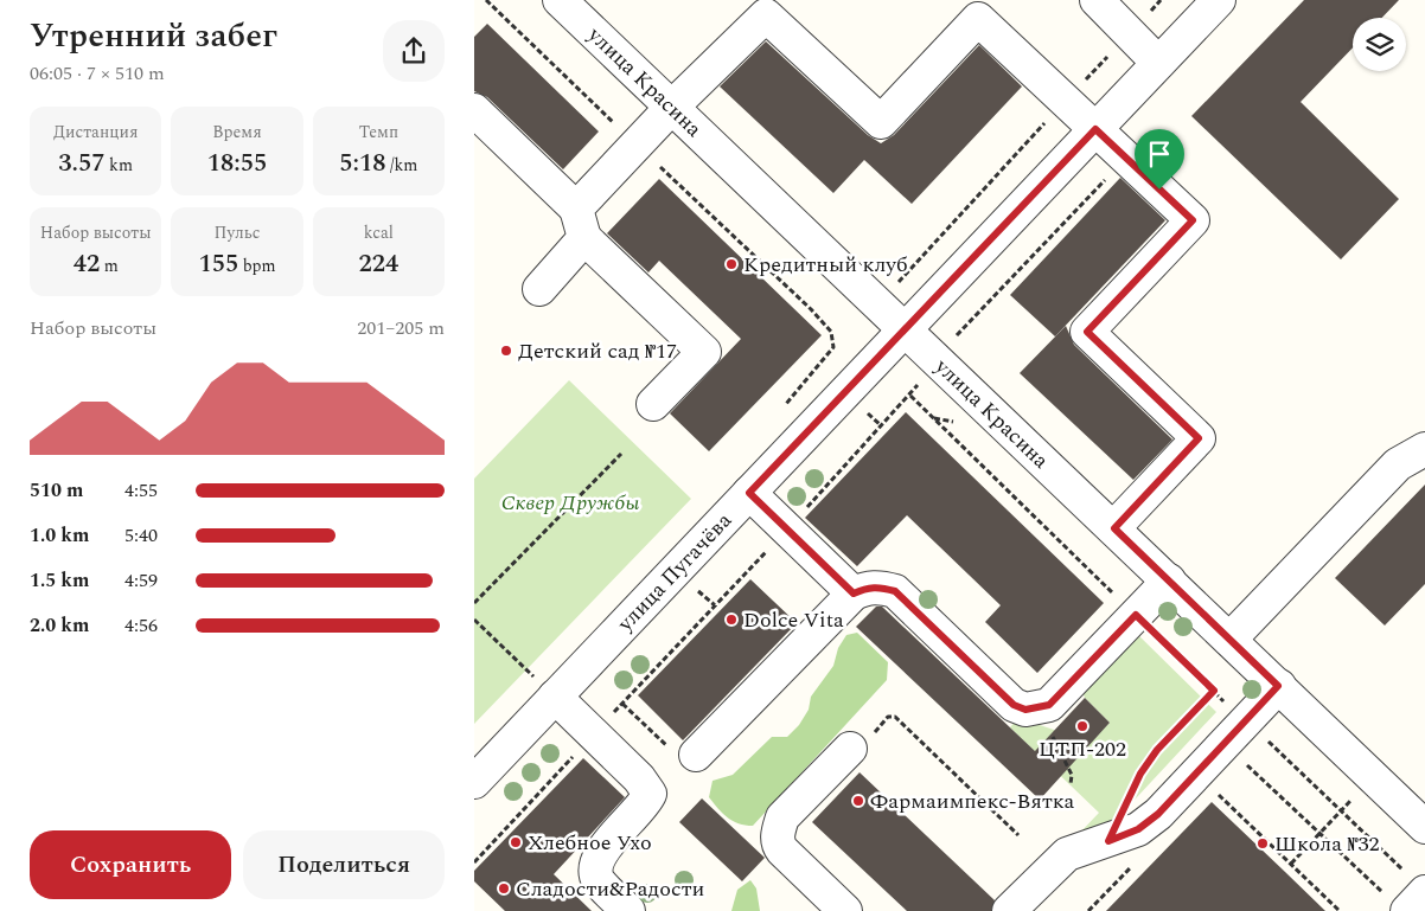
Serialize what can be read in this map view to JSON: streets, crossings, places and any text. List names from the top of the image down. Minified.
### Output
{"streets":{"street":["улица Красина","улица Пугачёва"]},"crossings":[["улица Красина","улица Пугачёва"]],"parks":["Сквер Дружбы"],"places":["Кредитный клуб","Детский сад №17","Dolce Vita","ЦТП-202","Фармаимпекс-Вятка","Хлебное Ухо","Школа №32","Сладости&Радости"],"page":{"heading":["Утренний забег","06:05 · 7 × 510 m"],"stats":[["Дистанция","3.57 km"],["Время","18:55"],["Темп","5:18 /km"],["Набор высоты","42 m"],["Пульс","155 bpm"],["kcal","224"]],"chart":["Набор высоты","201–205 m"],"list":[{"name":"510 m","note":"4:55"},{"name":"1.0 km","note":"5:40"},{"name":"1.5 km","note":"4:59"},{"name":"2.0 km","note":"4:56"}],"buttons":["Сохранить","Поделиться"]}}
